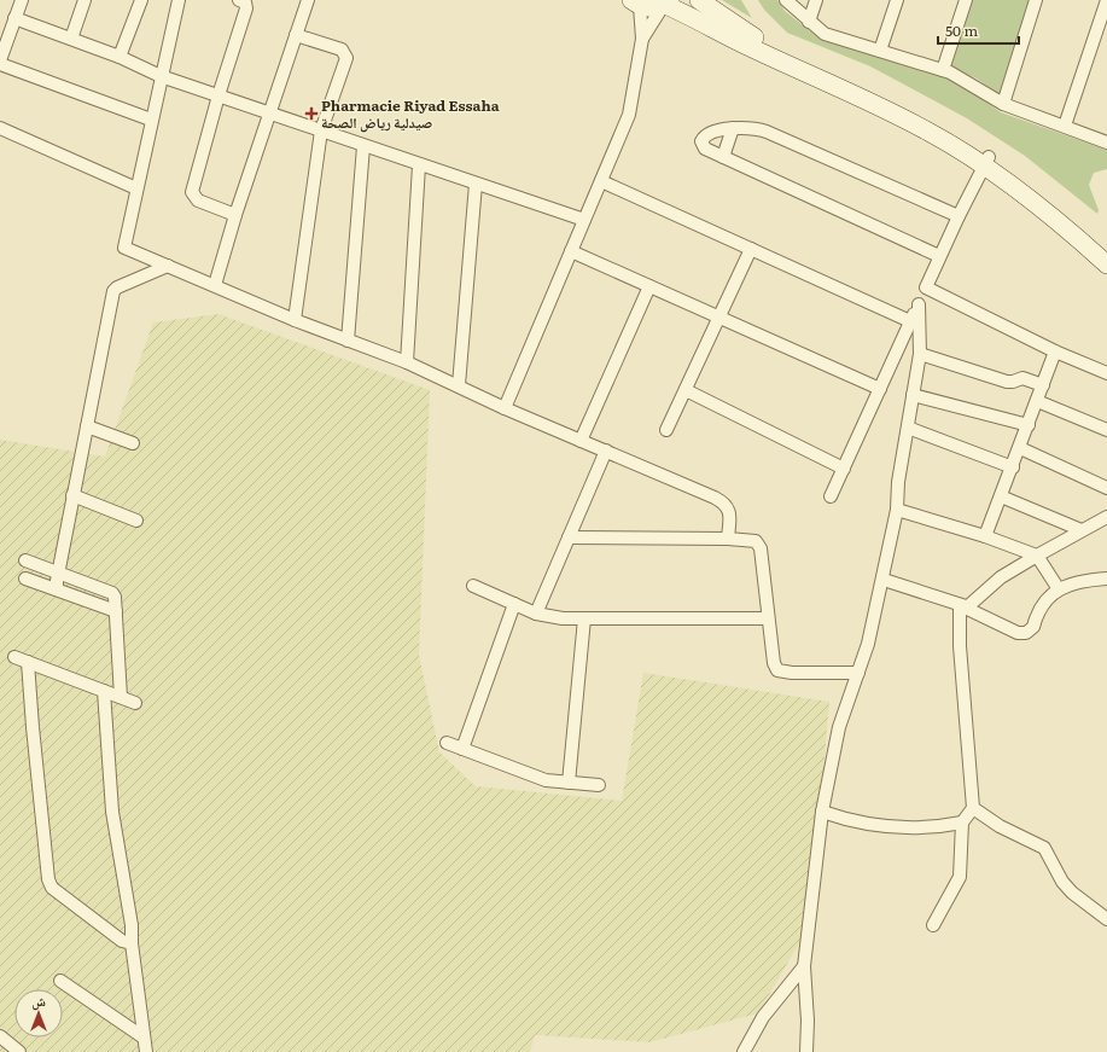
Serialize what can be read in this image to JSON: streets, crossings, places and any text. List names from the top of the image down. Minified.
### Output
{"places":{"health":["Pharmacie Riyad Essaha صيدلية رياض الصحة"]},"scale_bar":"50 m","north":"top"}
